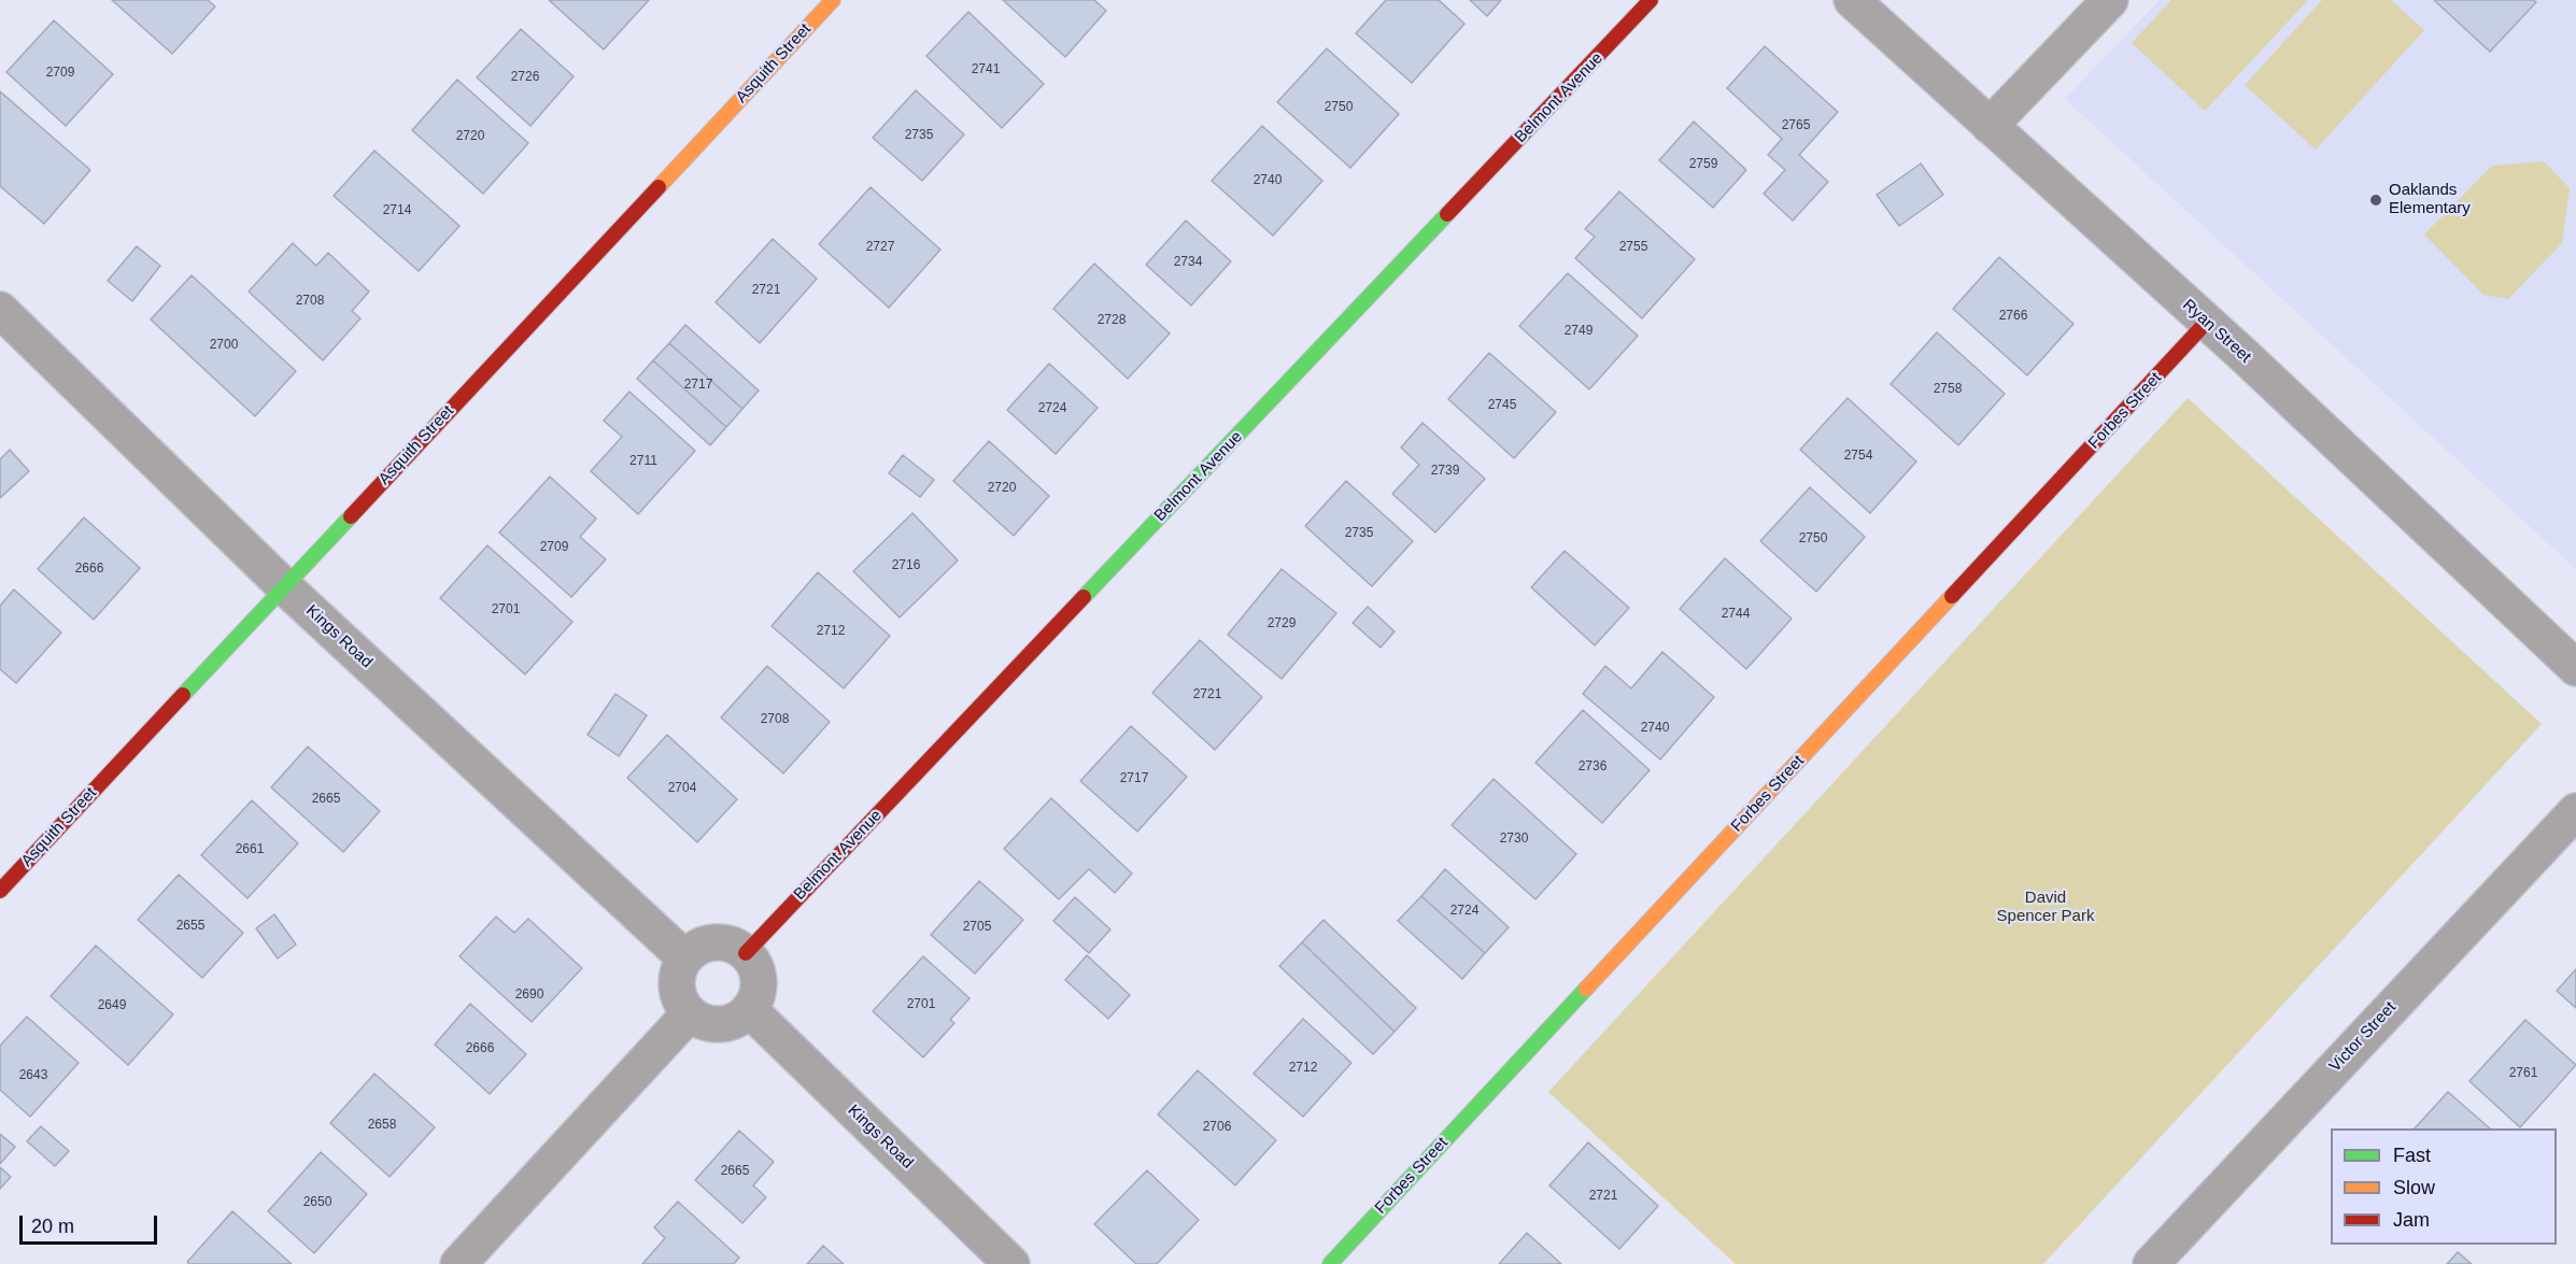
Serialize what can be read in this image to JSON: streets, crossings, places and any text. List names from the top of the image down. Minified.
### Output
{"streets":{"street":["Asquith Street","Belmont Avenue","Ryan Street","Forbes Street","Kings Road","Victor Street"]},"crossings":[["Asquith Street","Kings Road"],["Belmont Avenue","Kings Road"],["Ryan Street","Forbes Street"]],"parks":["David Spencer Park"],"places":["Oaklands Elementary"],"house_numbers":["2741","2709","2726","2750","2765","2735","2720","2759","2740","2714","2727","2755","2734","2721","2708","2766","2728","2749","2700","2717","2758","2745","2724","2754","2711","2739","2720","2735","2750","2709","2716","2666","2701","2744","2729","2712","2721","2708","2740","2736","2717","2704","2665","2730","2661","2724","2655","2705","2690","2701","2649","2666","2712","2761","2643","2658","2706","2665","2721","2650"],"legend":["Fast","Slow","Jam"],"scale_bar":"20 m"}
